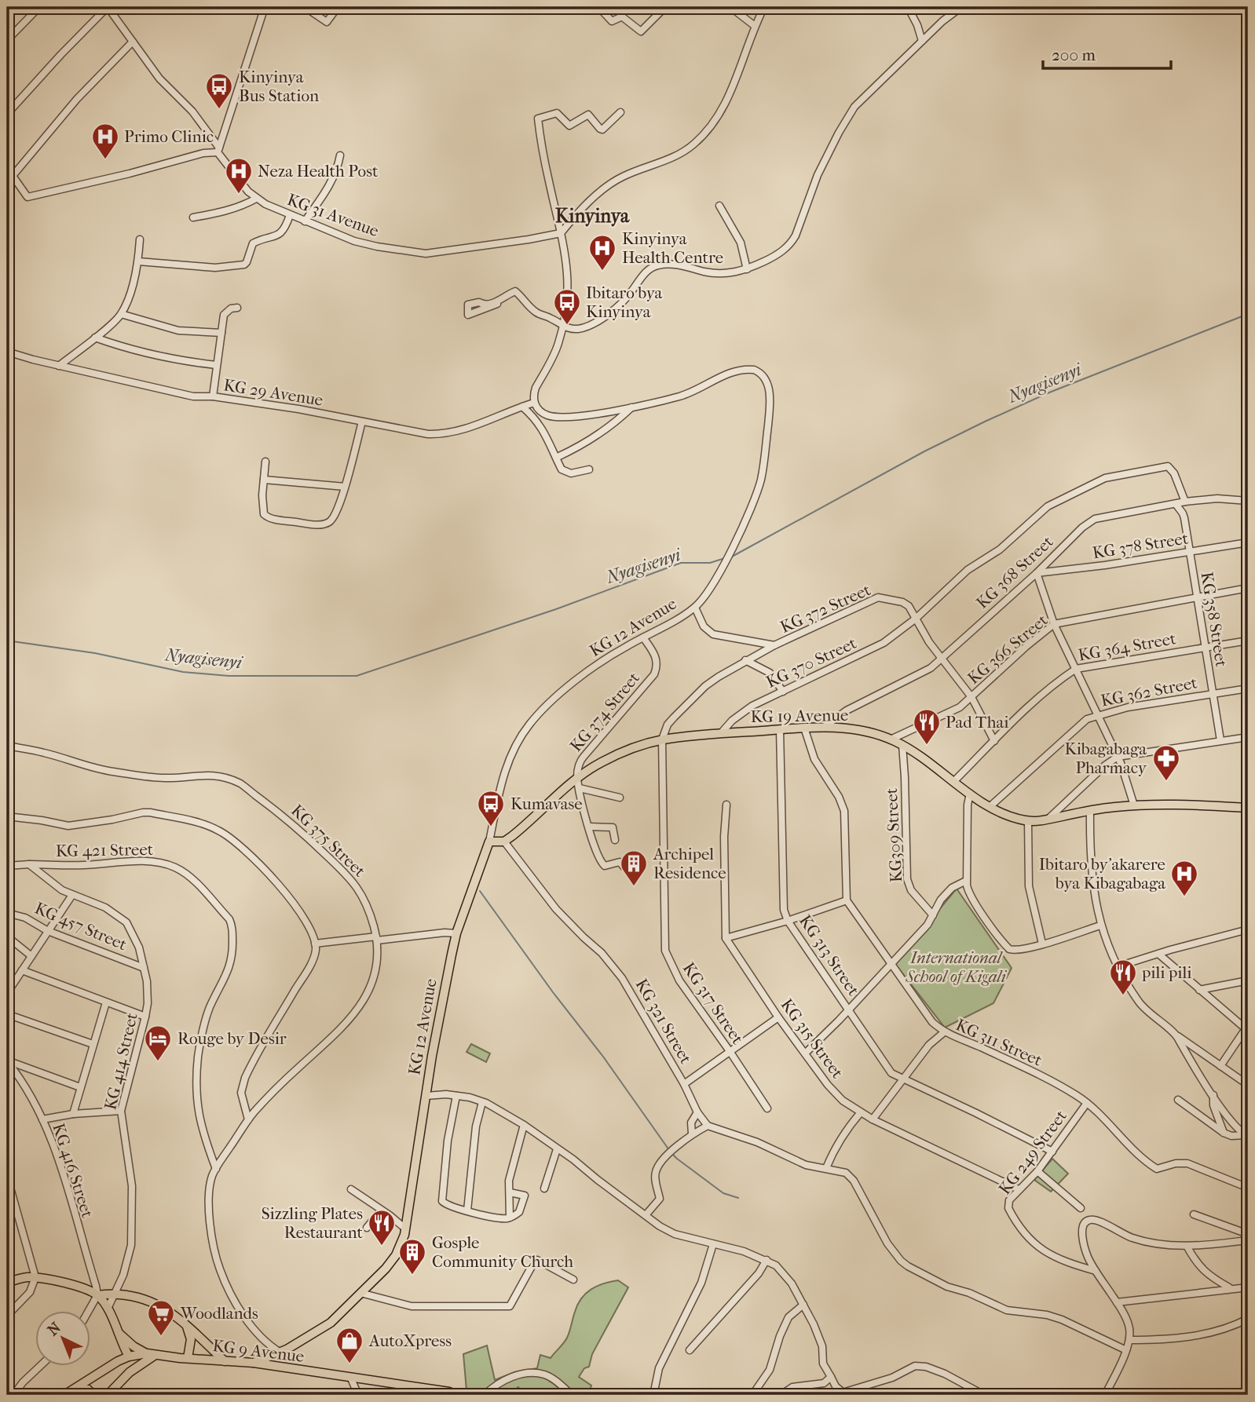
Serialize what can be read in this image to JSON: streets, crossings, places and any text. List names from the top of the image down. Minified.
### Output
{"streets":{"main road":["KG 12 Avenue","KG 19 Avenue","KG 9 Avenue"],"street":["KG 31 Avenue","KG 29 Avenue","KG 378 Street","KG 368 Street","KG 372 Street","KG 358 Street","KG 364 Street","KG 366 Street","KG 370 Street","KG 362 Street","KG 374 Street","KG309 Street","KG 375 Street","KG 421 Street","KG 457 Street","KG 313 Street","KG 317 Street","KG 321 Street","KG 315 Street","KG 311 Street","KG 414 Street","KG 249 Street","KG 416 Street"]},"crossings":[["KG 29 Avenue","KG 12 Avenue"],["KG 378 Street","KG 368 Street"],["KG 378 Street","KG 358 Street"],["KG 368 Street","KG 372 Street"],["KG 368 Street","KG 358 Street"],["KG 368 Street","KG 370 Street"],["KG 368 Street","KG 19 Avenue"],["KG 372 Street","KG 364 Street"],["KG 372 Street","KG 366 Street"],["KG 372 Street","KG 370 Street"],["KG 372 Street","KG 19 Avenue"],["KG 372 Street","KG 317 Street"],["KG 358 Street","KG 364 Street"],["KG 358 Street","KG 366 Street"],["KG 358 Street","KG 362 Street"],["KG 12 Avenue","KG 374 Street"],["KG 12 Avenue","KG 375 Street"],["KG 12 Avenue","KG 9 Avenue"],["KG 364 Street","KG 19 Avenue"],["KG 366 Street","KG 19 Avenue"],["KG 370 Street","KG 19 Avenue"],["KG 362 Street","KG 19 Avenue"],["KG 374 Street","KG 19 Avenue"],["KG 19 Avenue","KG309 Street"],["KG 19 Avenue","KG 313 Street"],["KG 19 Avenue","KG 317 Street"],["KG 19 Avenue","KG 321 Street"],["KG 375 Street","KG 421 Street"],["KG 421 Street","KG 414 Street"],["KG 457 Street","KG 414 Street"],["KG 313 Street","KG 249 Street"],["KG 315 Street","KG 249 Street"],["KG 311 Street","KG 249 Street"]],"districts":["Kinyinya"],"water":["Nyagisenyi"],"parks":["International School of Kigali"],"places":{"bus stop":["Kinyinya Bus Station","Ibitaro bya Kinyinya","Kumavase"],"hospital":["Primo Clinic","Neza Health Post","Kinyinya Health Centre","Ibitaro by'akarere bya Kibagabaga"],"restaurant":["Pad Thai","pili pili","Sizzling Plates Restaurant"],"pharmacy":["Kibagabaga Pharmacy"],"building":["Archipel Residence","Gosple Community Church"],"hotel":["Rouge by Desir"],"supermarket":["Woodlands"],"shop":["AutoXpress"]},"scale_bar":"200 m","north":"top left"}
